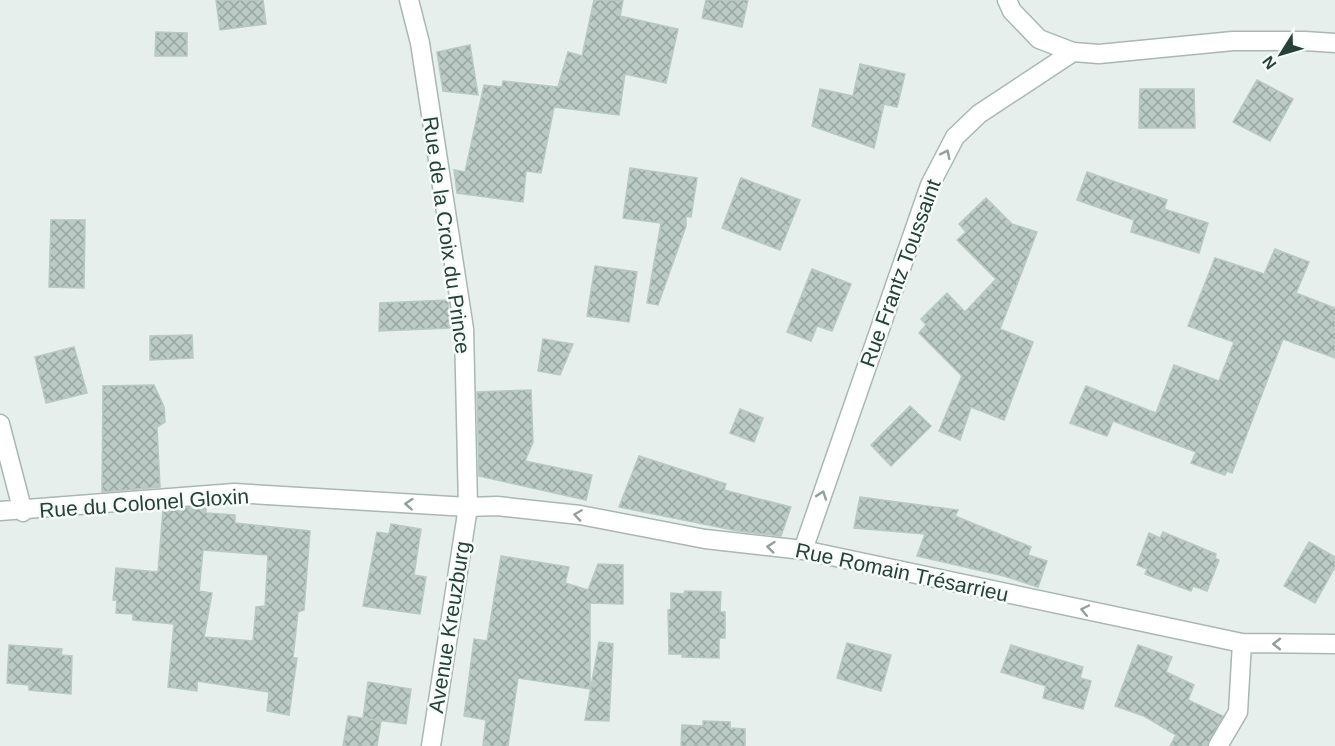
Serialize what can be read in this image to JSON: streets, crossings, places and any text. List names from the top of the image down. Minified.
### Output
{"streets":{"street":["Rue de la Croix du Prince","Rue Frantz Toussaint","Rue du Colonel Gloxin","Rue Romain Trésarrieu","Avenue Kreuzburg"]},"crossings":[["Rue de la Croix du Prince","Rue du Colonel Gloxin"],["Rue de la Croix du Prince","Rue Romain Trésarrieu"],["Rue de la Croix du Prince","Avenue Kreuzburg"],["Rue Frantz Toussaint","Rue Romain Trésarrieu"],["Rue du Colonel Gloxin","Rue Romain Trésarrieu"],["Rue du Colonel Gloxin","Avenue Kreuzburg"],["Rue Romain Trésarrieu","Avenue Kreuzburg"]],"one_way":["Rue Frantz Toussaint","Rue du Colonel Gloxin","Rue Romain Trésarrieu"],"north":"bottom left"}
